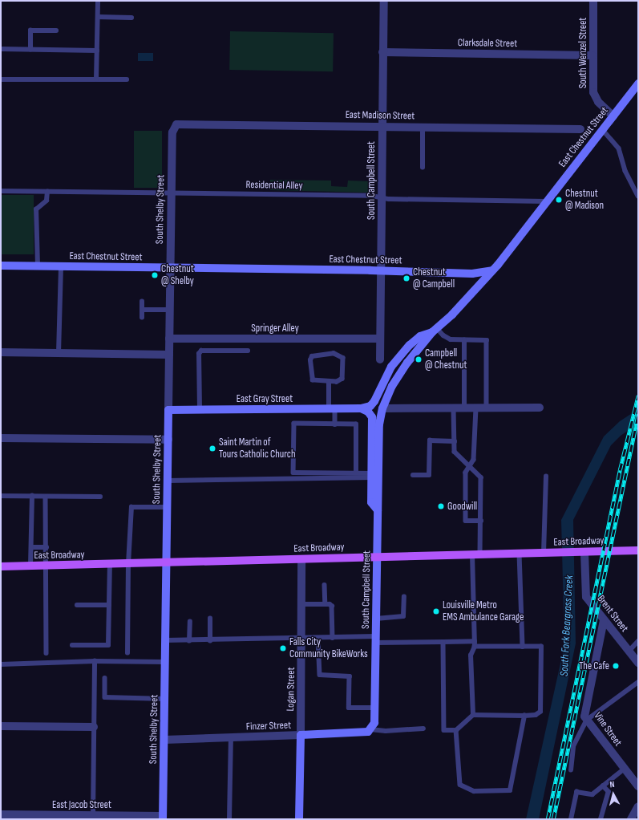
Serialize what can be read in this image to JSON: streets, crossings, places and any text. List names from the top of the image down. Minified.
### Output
{"streets":{"main road":["East Chestnut Street","South Campbell Street","South Shelby Street","East Gray Street","East Broadway","Logan Street","Finzer Street"],"street":["Clarksdale Street","South Wenzel Street","East Madison Street","Springer Alley","Brent Street","Vine Street","East Jacob Street"],"lane":["Residential Alley"]},"crossings":[["Clarksdale Street","South Wenzel Street"],["Clarksdale Street","South Campbell Street"],["South Wenzel Street","East Chestnut Street"],["East Madison Street","South Campbell Street"],["East Madison Street","South Shelby Street"],["East Chestnut Street","South Campbell Street"],["East Chestnut Street","Residential Alley"],["East Chestnut Street","South Shelby Street"],["South Campbell Street","Residential Alley"],["South Campbell Street","Springer Alley"],["South Campbell Street","East Gray Street"],["South Campbell Street","East Broadway"],["South Campbell Street","Finzer Street"],["Residential Alley","South Shelby Street"],["South Shelby Street","Springer Alley"],["South Shelby Street","East Gray Street"],["South Shelby Street","East Broadway"],["South Shelby Street","Finzer Street"],["South Shelby Street","East Jacob Street"],["East Broadway","Brent Street"],["East Broadway","Logan Street"],["Brent Street","Vine Street"],["Logan Street","Finzer Street"]],"water":["South Fork Beargrass Creek"],"places":["Chestnut @ Madison","Chestnut @ Shelby","Chestnut @ Campbell","Campbell @ Chestnut","Saint Martin of Tours Catholic Church","Goodwill","Louisville Metro EMS Ambulance Garage","Falls City Community BikeWorks","The Cafe"],"north":"top"}
